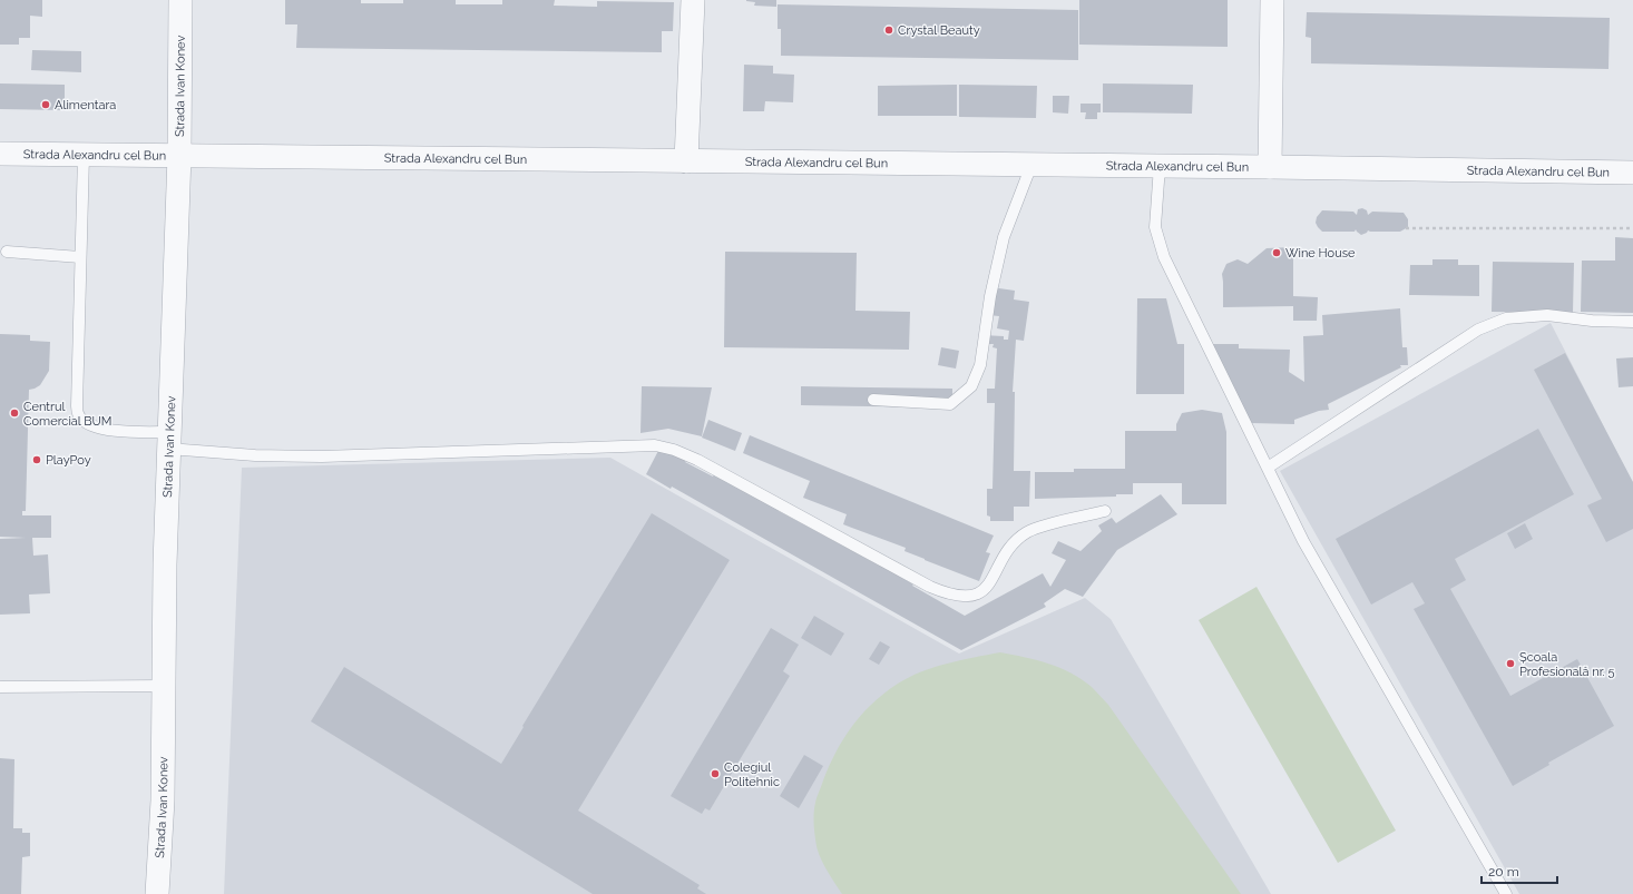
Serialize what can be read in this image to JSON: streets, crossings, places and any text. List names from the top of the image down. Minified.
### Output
{"streets":{"street":["Strada Ivan Konev","Strada Alexandru cel Bun"]},"crossings":[["Strada Ivan Konev","Strada Alexandru cel Bun"]],"places":["Crystal Beauty","Alimentara","Wine House","Centrul Comercial BUM","PlayPoy","Școala Profesională nr. 5","Colegiul Politehnic"],"scale_bar":"20 m"}
